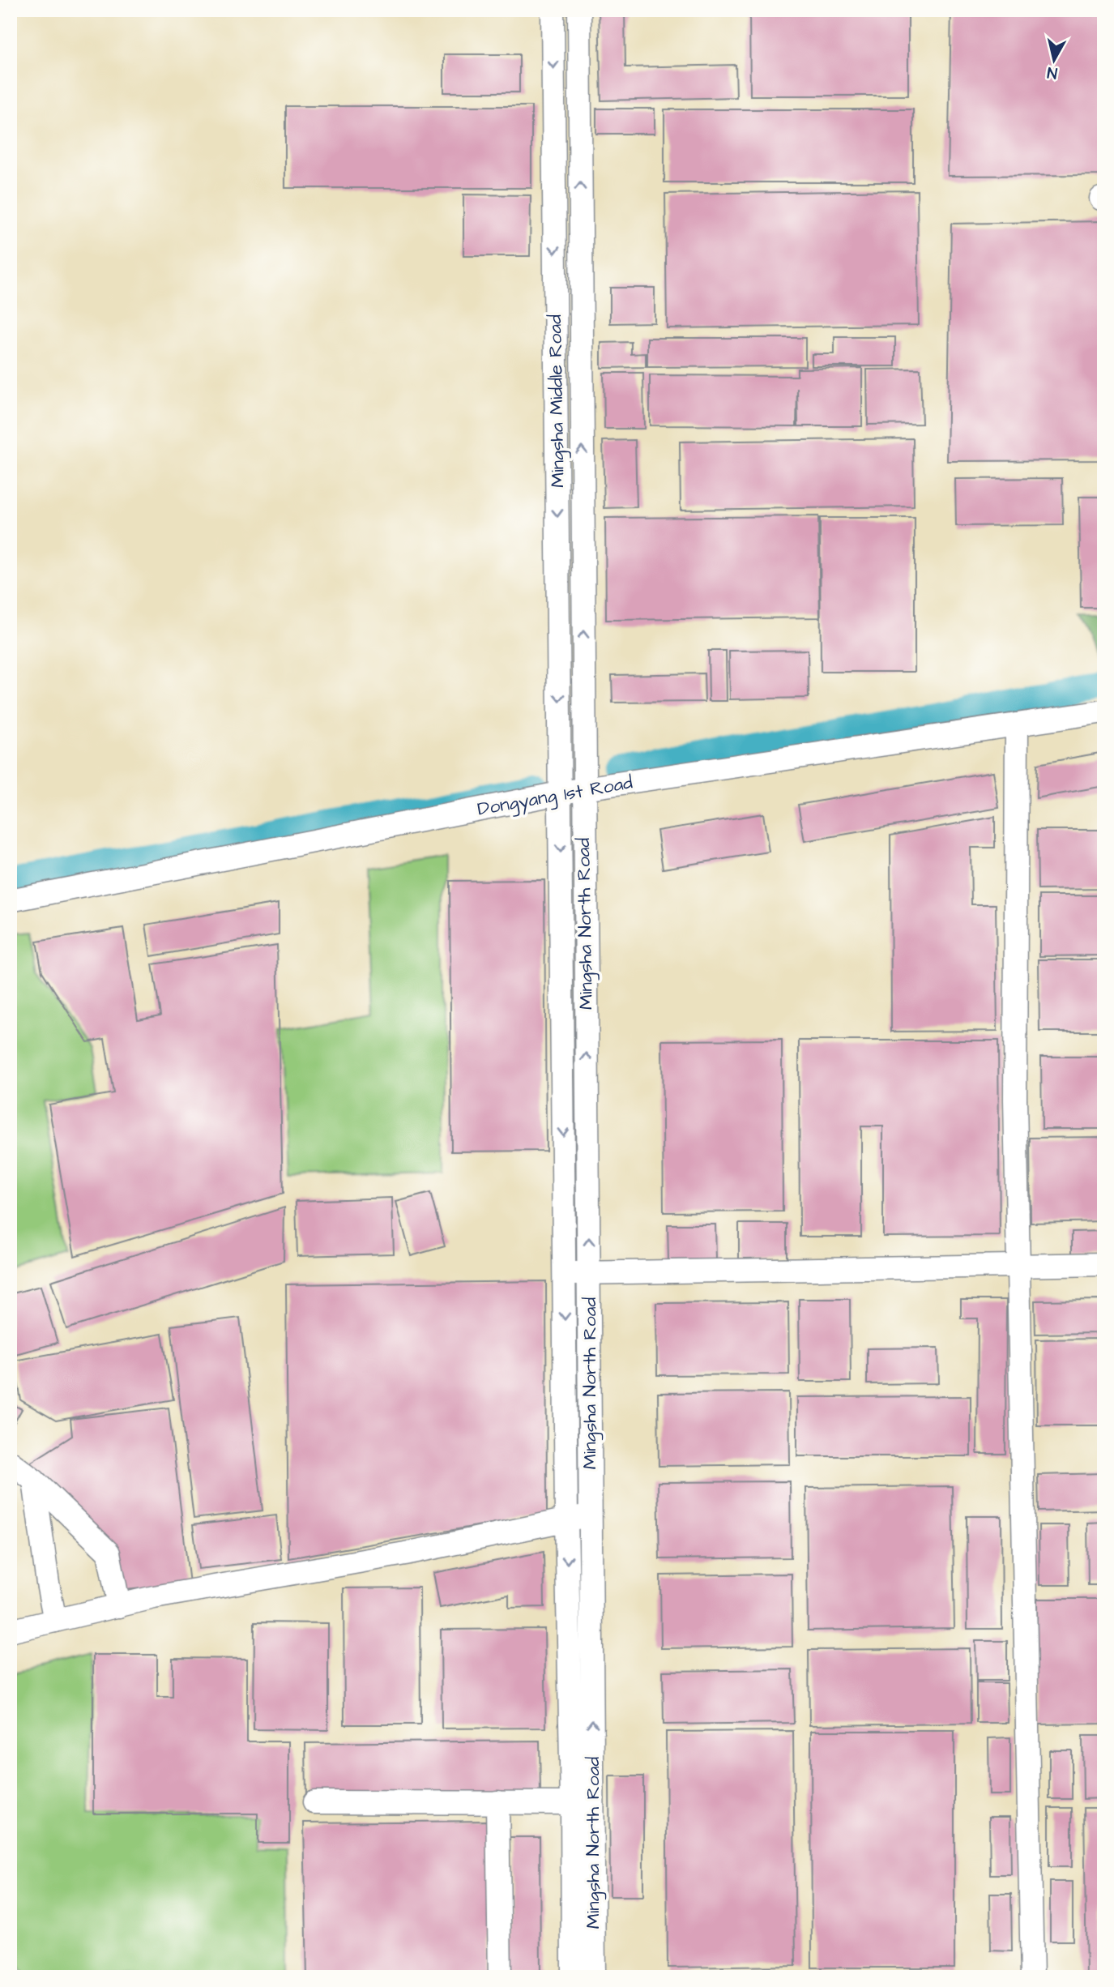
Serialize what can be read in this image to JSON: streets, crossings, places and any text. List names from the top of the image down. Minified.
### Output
{"streets":{"street":["Mingsha Middle Road","Dongyang 1st Road","Mingsha North Road"]},"crossings":[["Mingsha Middle Road","Dongyang 1st Road"],["Mingsha Middle Road","Mingsha North Road"],["Dongyang 1st Road","Mingsha North Road"]],"north":"bottom"}
